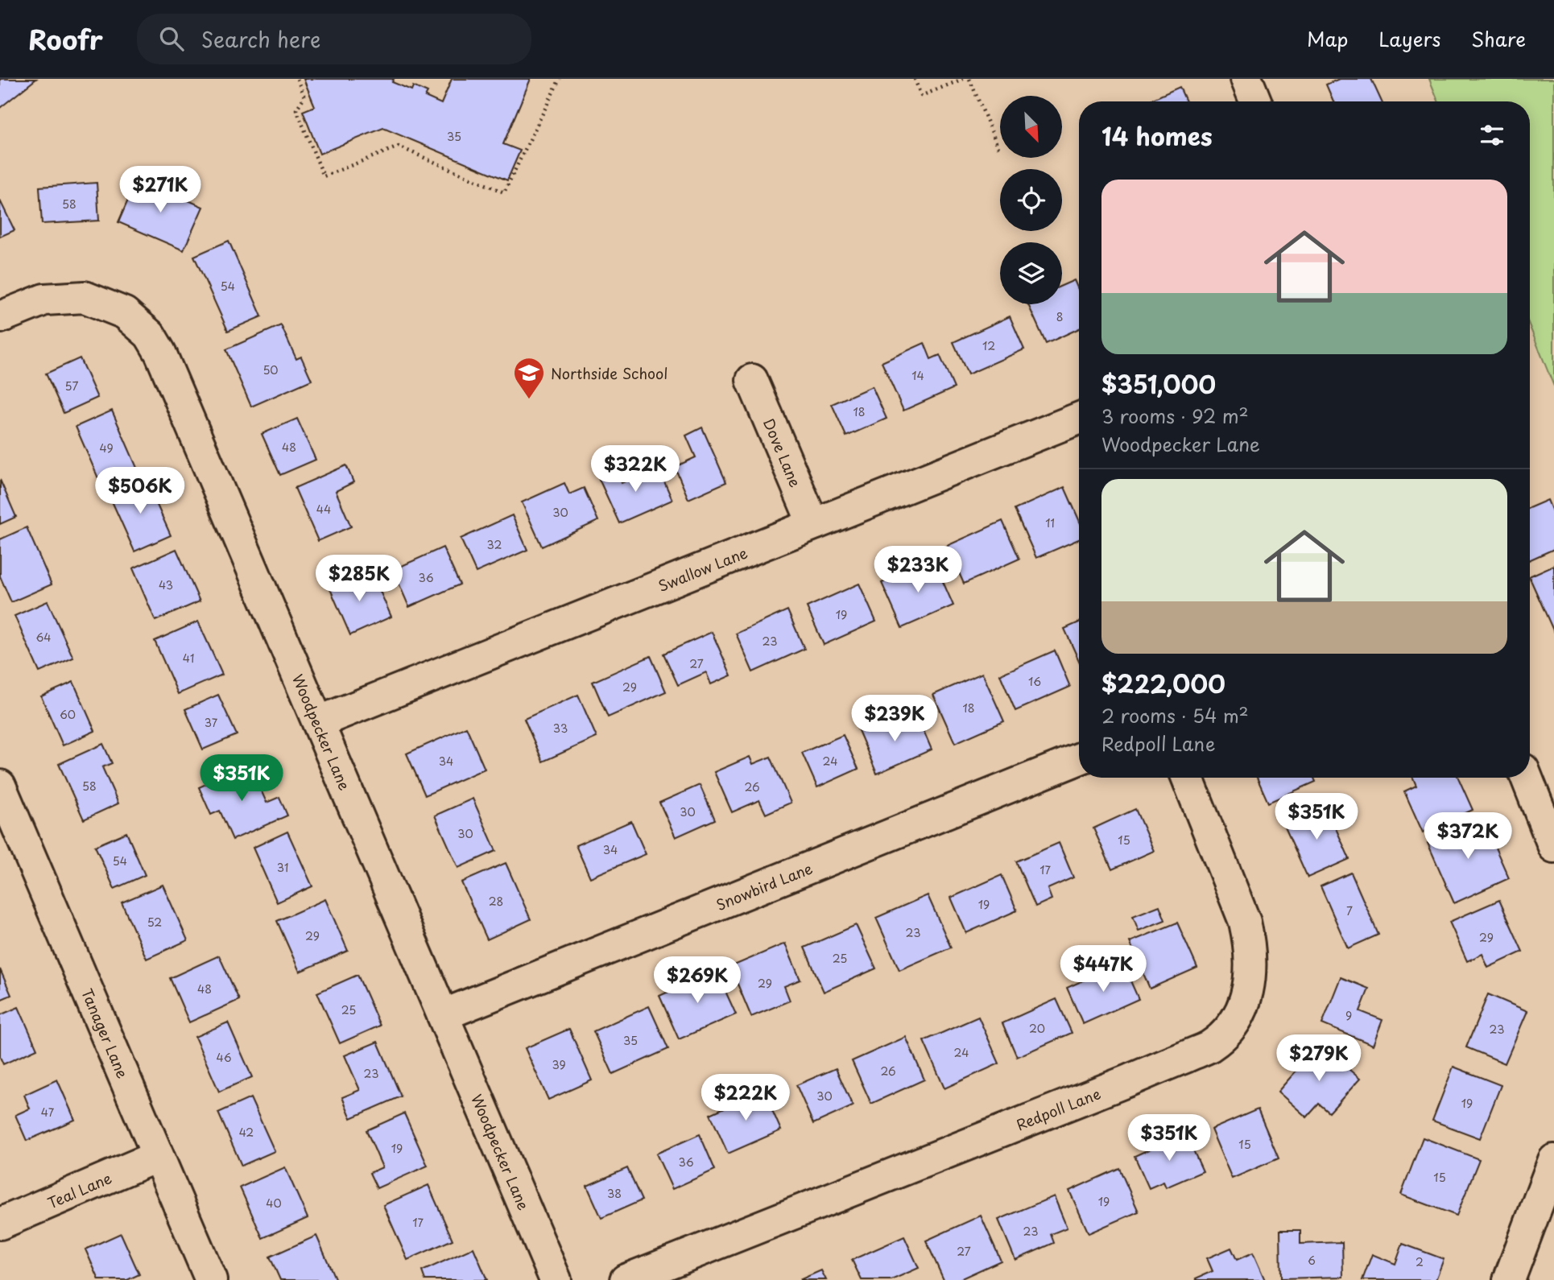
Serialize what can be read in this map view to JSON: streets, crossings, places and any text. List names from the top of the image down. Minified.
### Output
{"streets":{"street":["Dove Lane","Swallow Lane","Woodpecker Lane","Snowbird Lane","Tanager Lane","Redpoll Lane","Teal Lane"]},"crossings":[["Dove Lane","Swallow Lane"],["Swallow Lane","Woodpecker Lane"],["Woodpecker Lane","Snowbird Lane"],["Tanager Lane","Teal Lane"]],"places":{"school or university":["Northside School"]},"house_numbers":["35","58","54","8","12","50","14","57","18","48","49","44","30","11","32","36","43","19","64","23","41","27","16","29","18","60","37","33","34","24","58","26","30","30","15","34","54","31","17","28","19","7","52","23","29","29","25","29","48","25","9","20","23","35","24","46","39","26","23","30","19","47","42","15","19","36","15","38","19","40","17","23","27","6","2"],"north":"bottom right","page":{"header":"Roofr","search":"Search here","nav":["Map","Layers","Share"],"heading":"14 homes","price":["$271K","$322K","$506K","$233K","$285K","$239K","$351K","$351K","$372K","$447K","$269K","$279K","$222K","$351K"],"list":[{"name":"$351,000","note":"3 rooms · 92 m² · Woodpecker Lane"},{"name":"$222,000","note":"2 rooms · 54 m² · Redpoll Lane"}]}}
